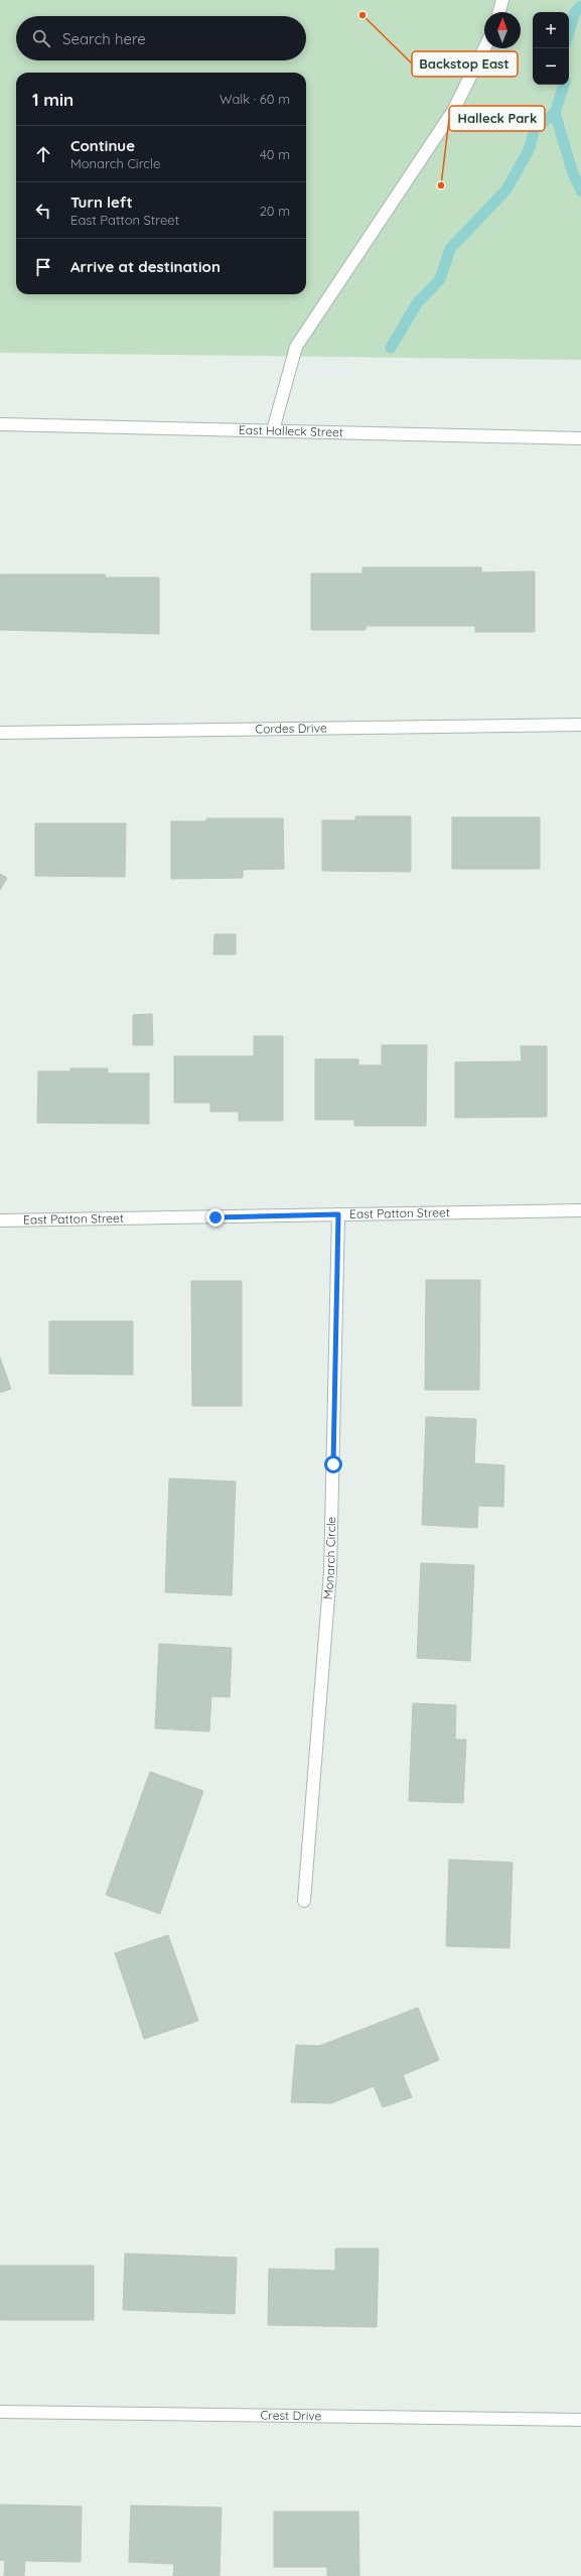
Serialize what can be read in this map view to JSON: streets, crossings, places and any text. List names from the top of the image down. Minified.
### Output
{"streets":{"street":["East Halleck Street","Cordes Drive","East Patton Street","Monarch Circle","Crest Drive"]},"crossings":[["East Patton Street","Monarch Circle"]],"places":["Backstop East","Halleck Park"],"north":"top","page":{"map_buttons":["+","−"],"search":"Search here","heading":["1 min","Walk · 60 m"],"list":[["Continue","Monarch Circle","40 m"],["Turn left","East Patton Street","20 m"],"Arrive at destination"]}}
